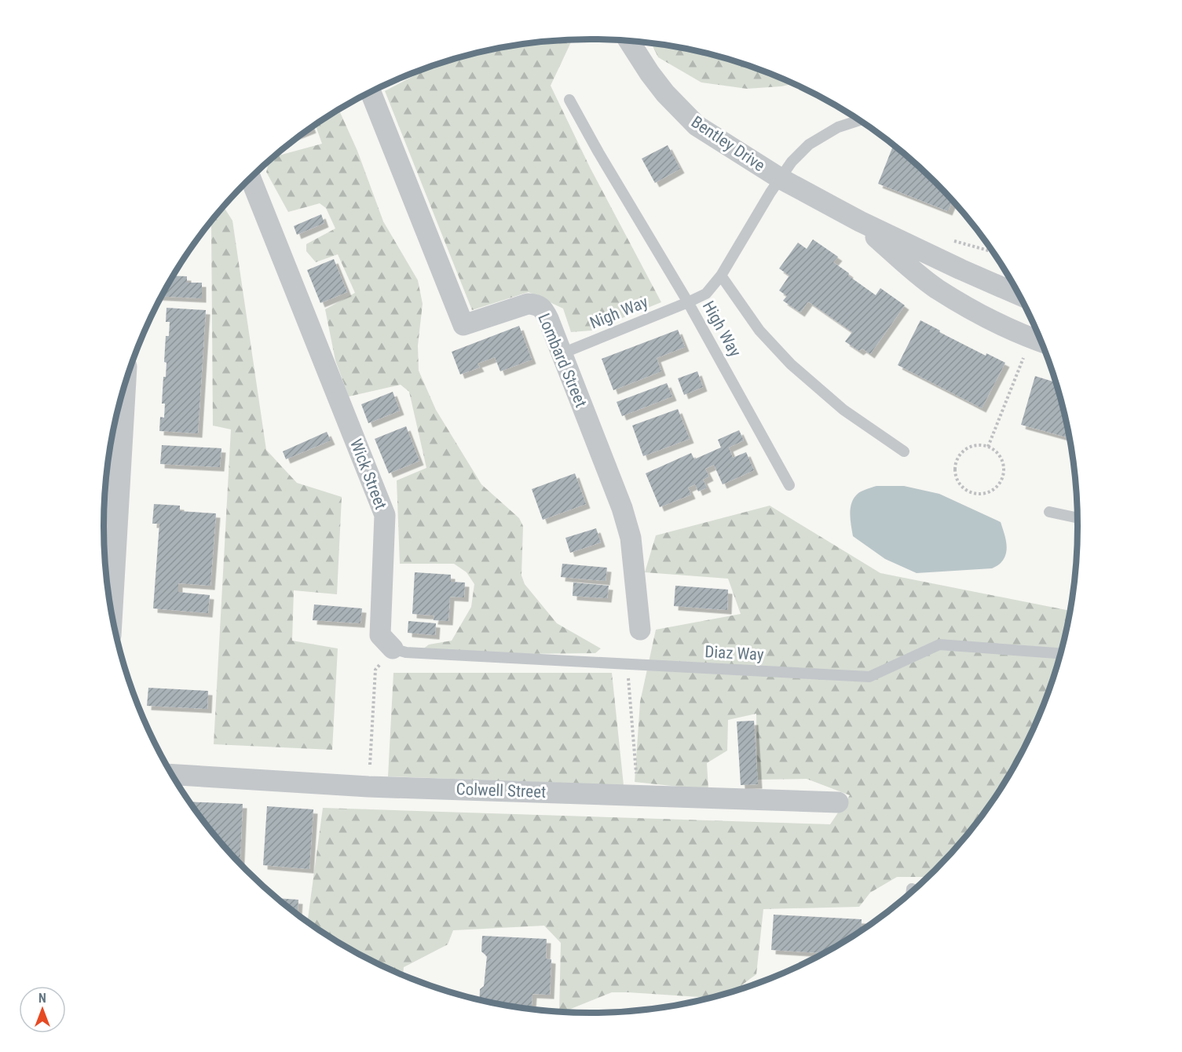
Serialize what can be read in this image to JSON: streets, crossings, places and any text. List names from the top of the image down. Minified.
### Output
{"streets":{"street":["Bentley Drive","Lombard Street","Wick Street","Colwell Street"],"lane":["Nigh Way","High Way","Diaz Way"]},"crossings":[["Bentley Drive","High Way"],["Nigh Way","High Way"],["Nigh Way","Lombard Street"],["Wick Street","Diaz Way"]],"north":"top"}
